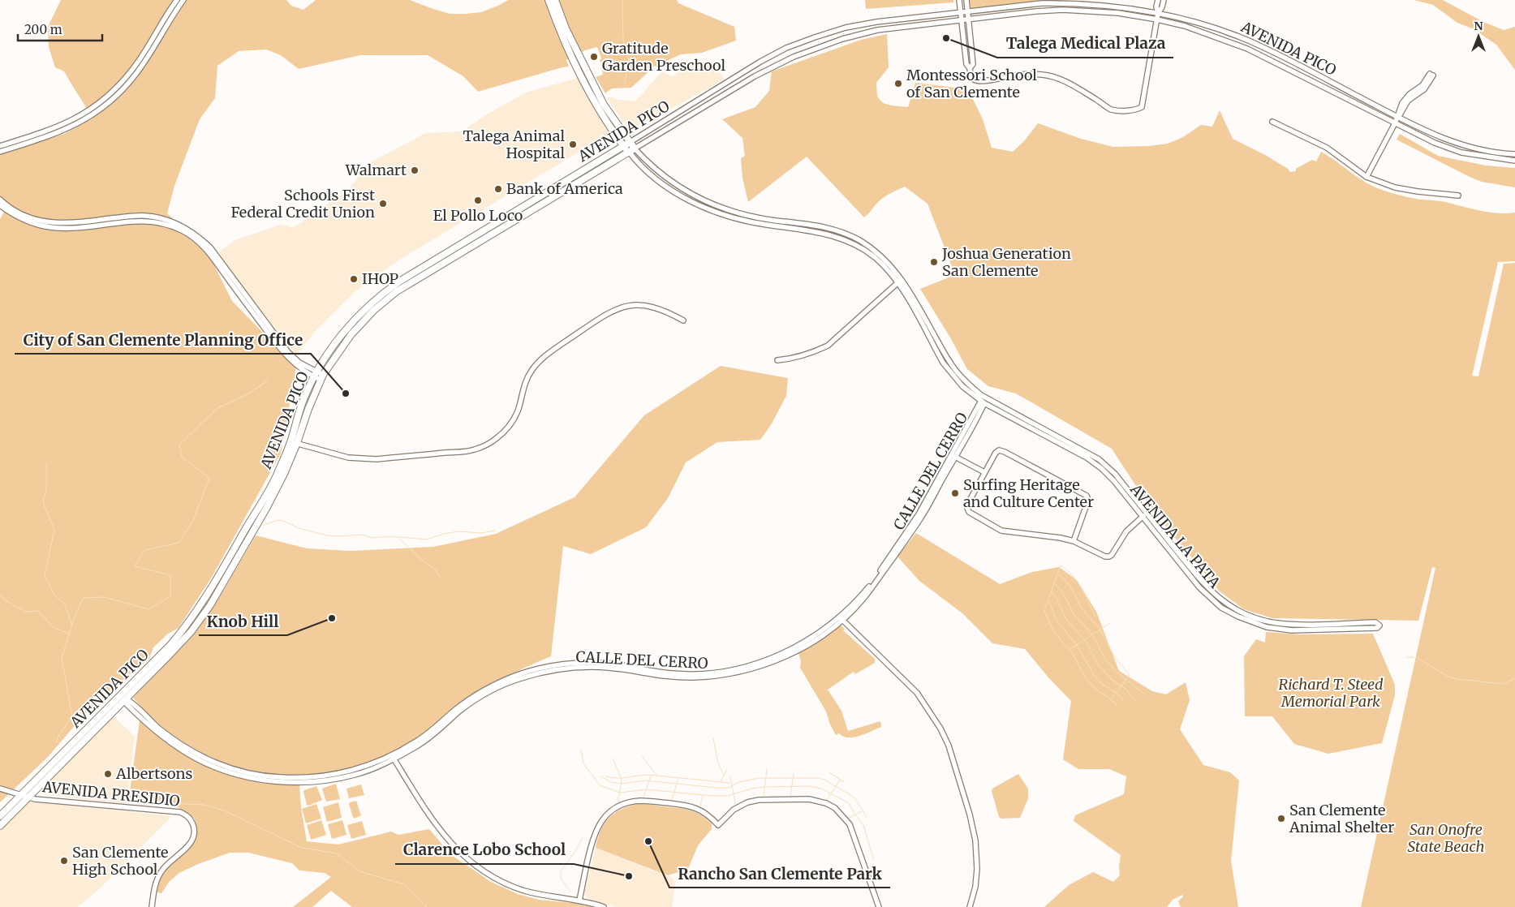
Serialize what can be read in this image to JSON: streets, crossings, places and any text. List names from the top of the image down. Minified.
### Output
{"streets":{"highway":["AVENIDA PICO","AVENIDA LA PATA"],"main road":["CALLE DEL CERRO","AVENIDA PRESIDIO"]},"crossings":[["AVENIDA PICO","CALLE DEL CERRO"],["AVENIDA PICO","AVENIDA LA PATA"],["AVENIDA PICO","AVENIDA PRESIDIO"],["CALLE DEL CERRO","AVENIDA LA PATA"]],"parks":["Richard T. Steed Memorial Park","San Onofre State Beach"],"places":["Talega Medical Plaza","Gratitude Garden Preschool","Montessori School of San Clemente","Talega Animal Hospital","Walmart","Bank of America","El Pollo Loco","Schools First Federal Credit Union","Joshua Generation San Clemente","IHOP","City of San Clemente Planning Office","Surfing Heritage and Culture Center","Knob Hill","Albertsons","San Clemente Animal Shelter","Rancho San Clemente Park","San Clemente High School","Clarence Lobo School"],"scale_bar":"200 m","north":"top"}
